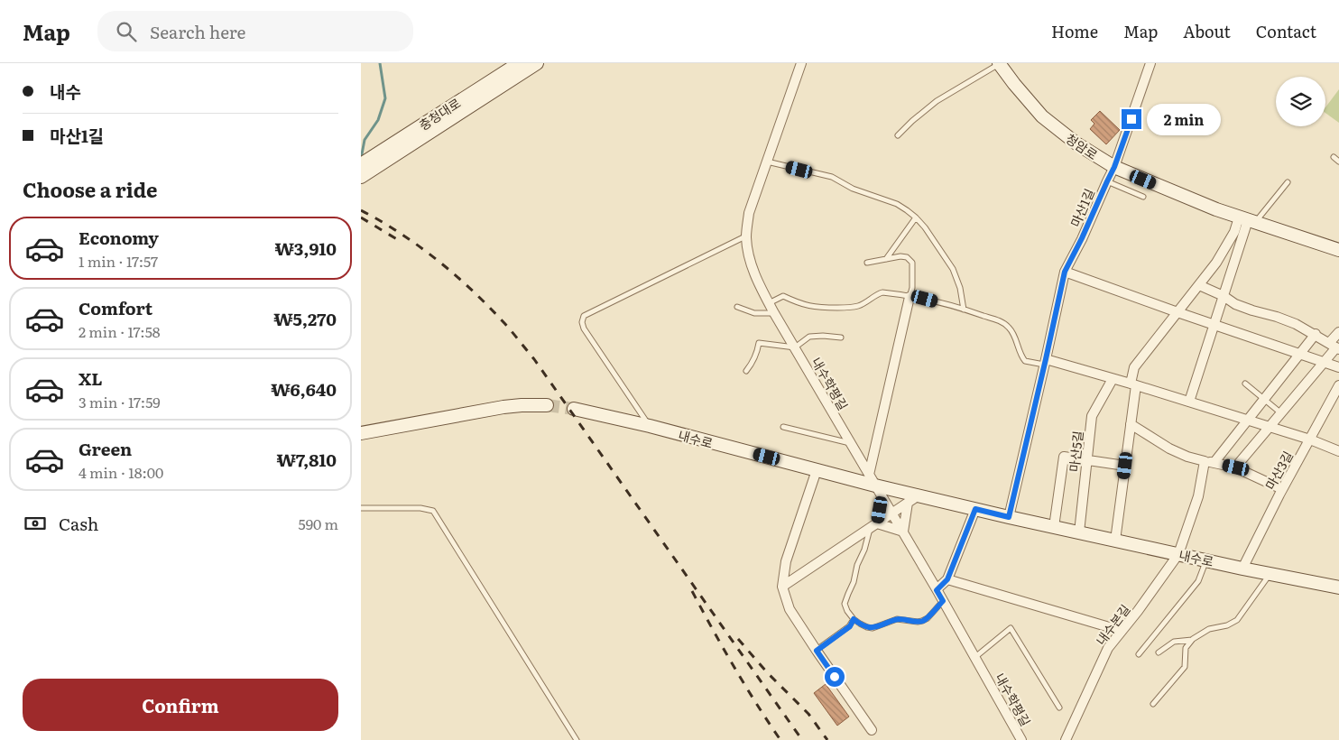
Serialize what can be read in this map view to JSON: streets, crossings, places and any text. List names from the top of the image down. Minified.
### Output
{"streets":{"street":["충청대로","청암로","마산1길","내수학평길","내수로","마산5길","마산3길","내수본길"]},"crossings":[["청암로","마산1길"],["마산1길","내수로"],["내수학평길","내수로"],["내수로","마산5길"],["내수로","마산3길"],["내수로","내수본길"]],"page":{"header":"Map","search":"Search here","nav":["Home","Map","About","Contact"],"banner":["내수","마산1길"],"bubble":"2 min","heading":"Choose a ride","list":[{"name":"Economy","note":"1 min · 17:57","value":"₩3,910"},{"name":"Comfort","note":"2 min · 17:58","value":"₩5,270"},{"name":"XL","note":"3 min · 17:59","value":"₩6,640"},{"name":"Green","note":"4 min · 18:00","value":"₩7,810"}],"pay":["Cash","590 m"],"buttons":"Confirm"}}
